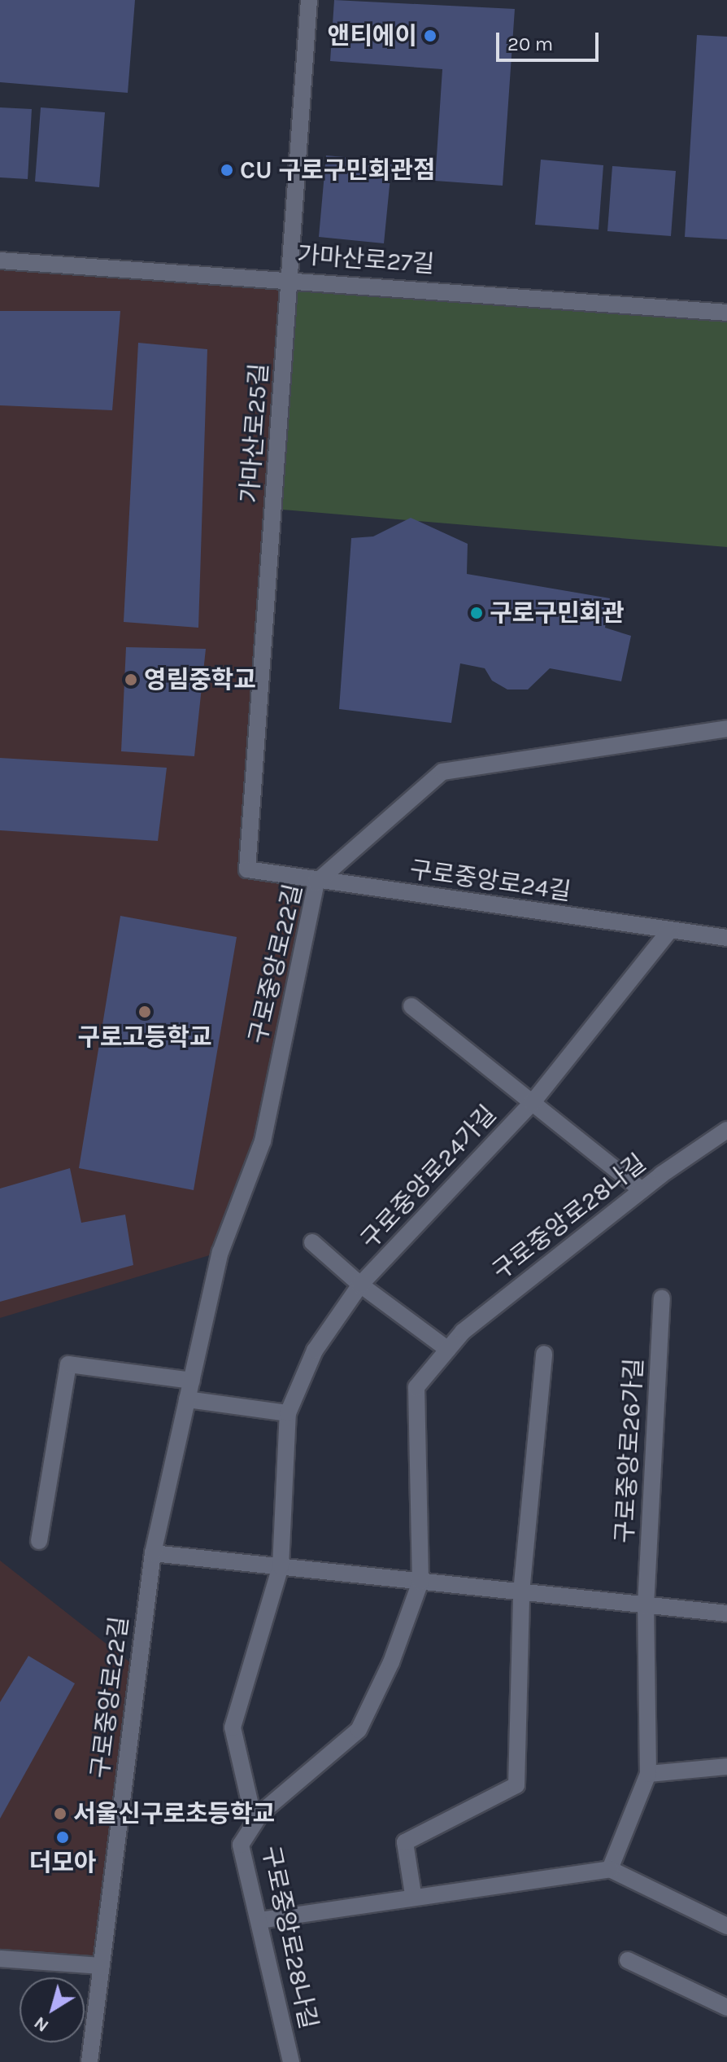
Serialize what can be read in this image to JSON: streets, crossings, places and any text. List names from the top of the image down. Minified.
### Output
{"streets":{"street":["가마산로27길","가마산로25길","구로중앙로24길","구로중앙로22길","구로중앙로24가길","구로중앙로28나길","구로중앙로26가길"]},"crossings":[["가마산로27길","가마산로25길"],["가마산로25길","구로중앙로24길"],["구로중앙로24길","구로중앙로22길"],["구로중앙로24길","구로중앙로24가길"],["구로중앙로24가길","구로중앙로28나길"]],"places":["앤티에이","CU 구로구민회관점","구로구민회관","영림중학교","구로고등학교","서울신구로초등학교","더모아"],"scale_bar":"20 m","north":"bottom left"}
